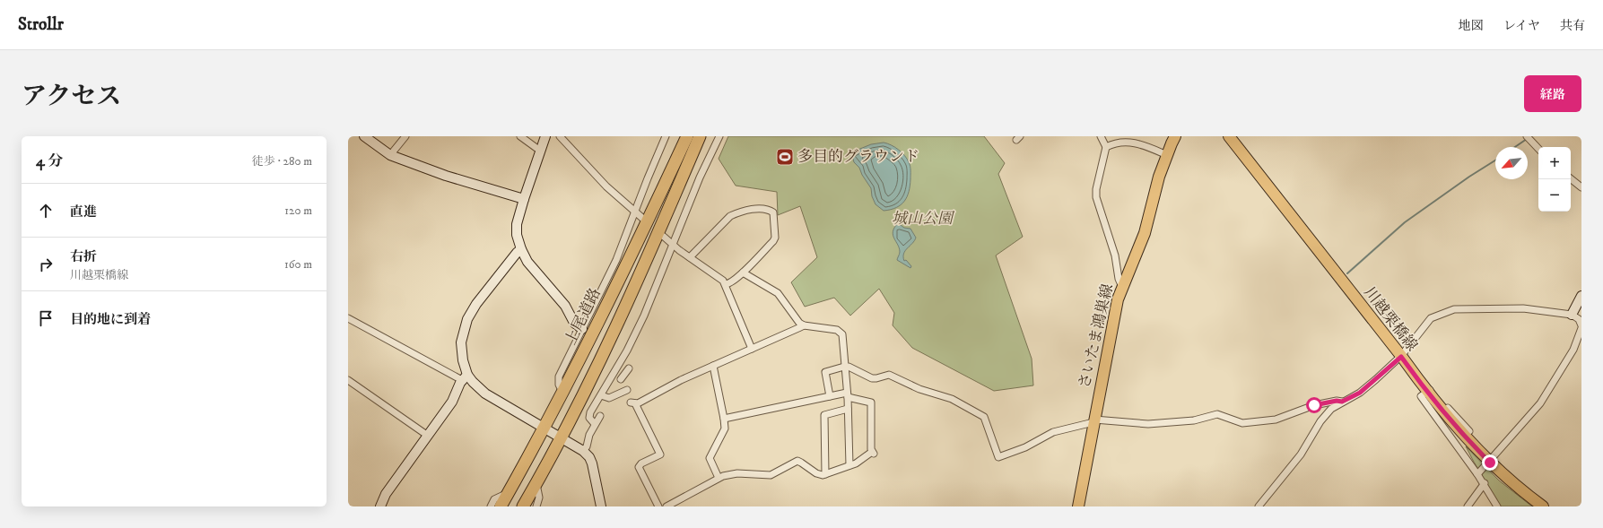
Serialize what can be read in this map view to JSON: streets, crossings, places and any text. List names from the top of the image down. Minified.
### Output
{"streets":{"highway":["上尾道路"],"main road":["川越栗橋線","さいたま鴻巣線"]},"parks":["城山公園"],"places":{"sports":["多目的グラウンド"]},"north":"bottom left","page":{"header":"Strollr","nav":["地図","レイヤ","共有"],"title":"アクセス","buttons":"経路","heading":["4 分","徒歩 · 280 m"],"map_buttons":["+","−"],"list":[["直進","120 m"],["右折","川越栗橋線","160 m"],"目的地に到着"]}}
